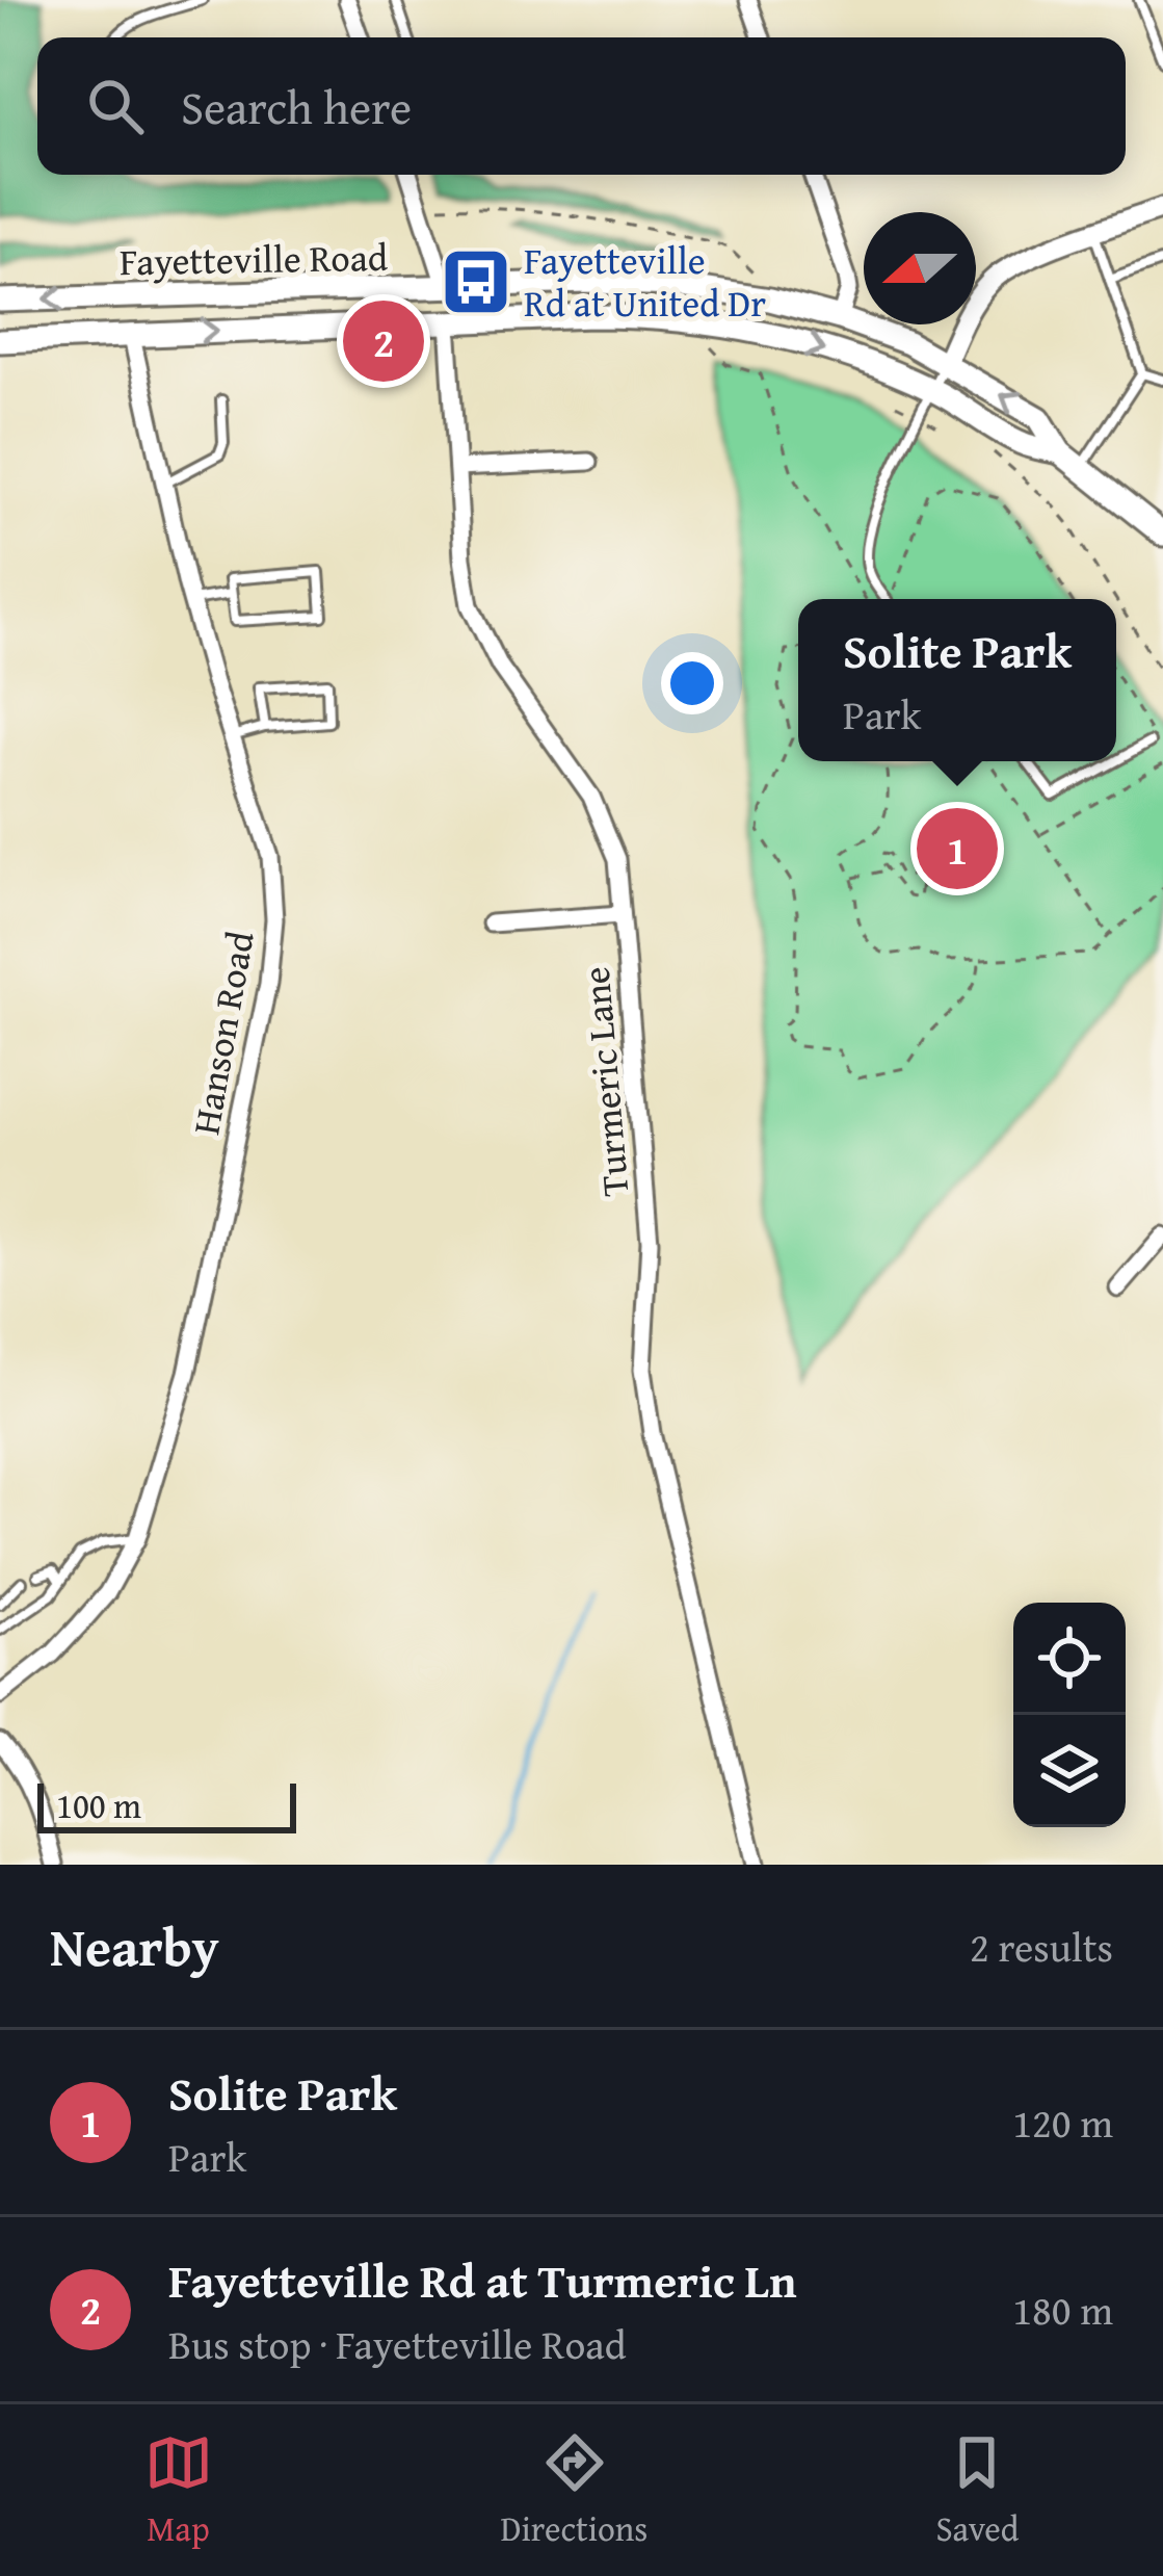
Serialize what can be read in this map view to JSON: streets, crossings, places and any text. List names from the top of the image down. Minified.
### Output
{"streets":{"main road":["Fayetteville Road"],"street":["Hanson Road","Turmeric Lane"]},"crossings":[["Fayetteville Road","Hanson Road"],["Fayetteville Road","Turmeric Lane"]],"places":{"bus stop":["Fayetteville Rd at United Dr"]},"scale_bar":"100 m","north":"left","page":{"search":"Search here","pins":["2","1"],"popup":["Solite Park","Park"],"scale":"100 m","heading":["Nearby","2 results"],"list":[{"mark":"1","name":"Solite Park","note":"Park","value":"120 m"},{"mark":"2","name":"Fayetteville Rd at Turmeric Ln","note":"Bus stop · Fayetteville Road","value":"180 m"}],"nav":["Map","Directions","Saved"]}}
